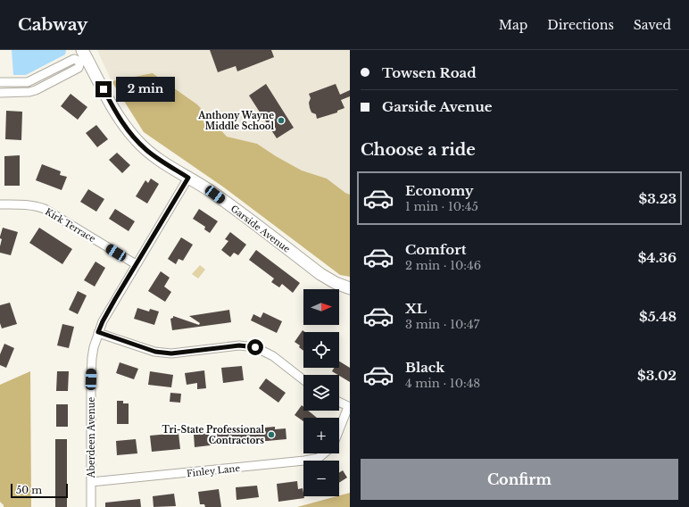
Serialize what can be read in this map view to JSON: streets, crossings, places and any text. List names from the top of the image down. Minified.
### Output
{"streets":{"street":["Kirk Terrace","Garside Avenue","Aberdeen Avenue","Finley Lane"]},"crossings":[["Kirk Terrace","Aberdeen Avenue"],["Garside Avenue","Aberdeen Avenue"],["Aberdeen Avenue","Finley Lane"]],"places":["Anthony Wayne Middle School","Tri-State Professional Contractors"],"scale_bar":"50 m","north":"right","page":{"header":"Cabway","nav":["Map","Directions","Saved"],"banner":["Towsen Road","Garside Avenue"],"bubble":"2 min","heading":"Choose a ride","list":[{"name":"Economy","note":"1 min · 10:45","value":"$3.23"},{"name":"Comfort","note":"2 min · 10:46","value":"$4.36"},{"name":"XL","note":"3 min · 10:47","value":"$5.48"},{"name":"Black","note":"4 min · 10:48","value":"$3.02"}],"map_buttons":["+","−"],"buttons":"Confirm","scale":"50 m"}}
